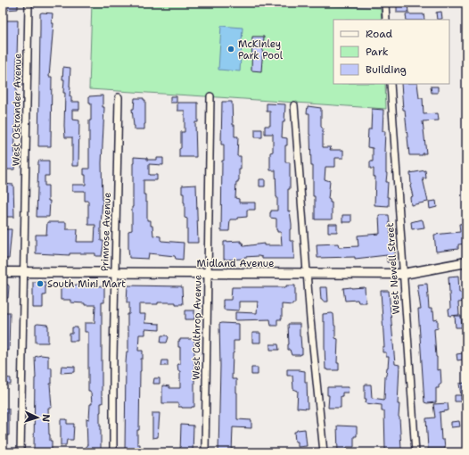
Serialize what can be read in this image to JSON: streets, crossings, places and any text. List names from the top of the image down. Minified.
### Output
{"streets":{"street":["West Ostrander Avenue","Primrose Avenue","Midland Avenue","West Newell Street","West Calthrop Avenue"]},"crossings":[["West Ostrander Avenue","Midland Avenue"],["Primrose Avenue","Midland Avenue"],["Midland Avenue","West Newell Street"],["Midland Avenue","West Calthrop Avenue"]],"places":["McKinley Park Pool","South Mini Mart"],"legend":["Road","Park","Building"],"north":"right"}
